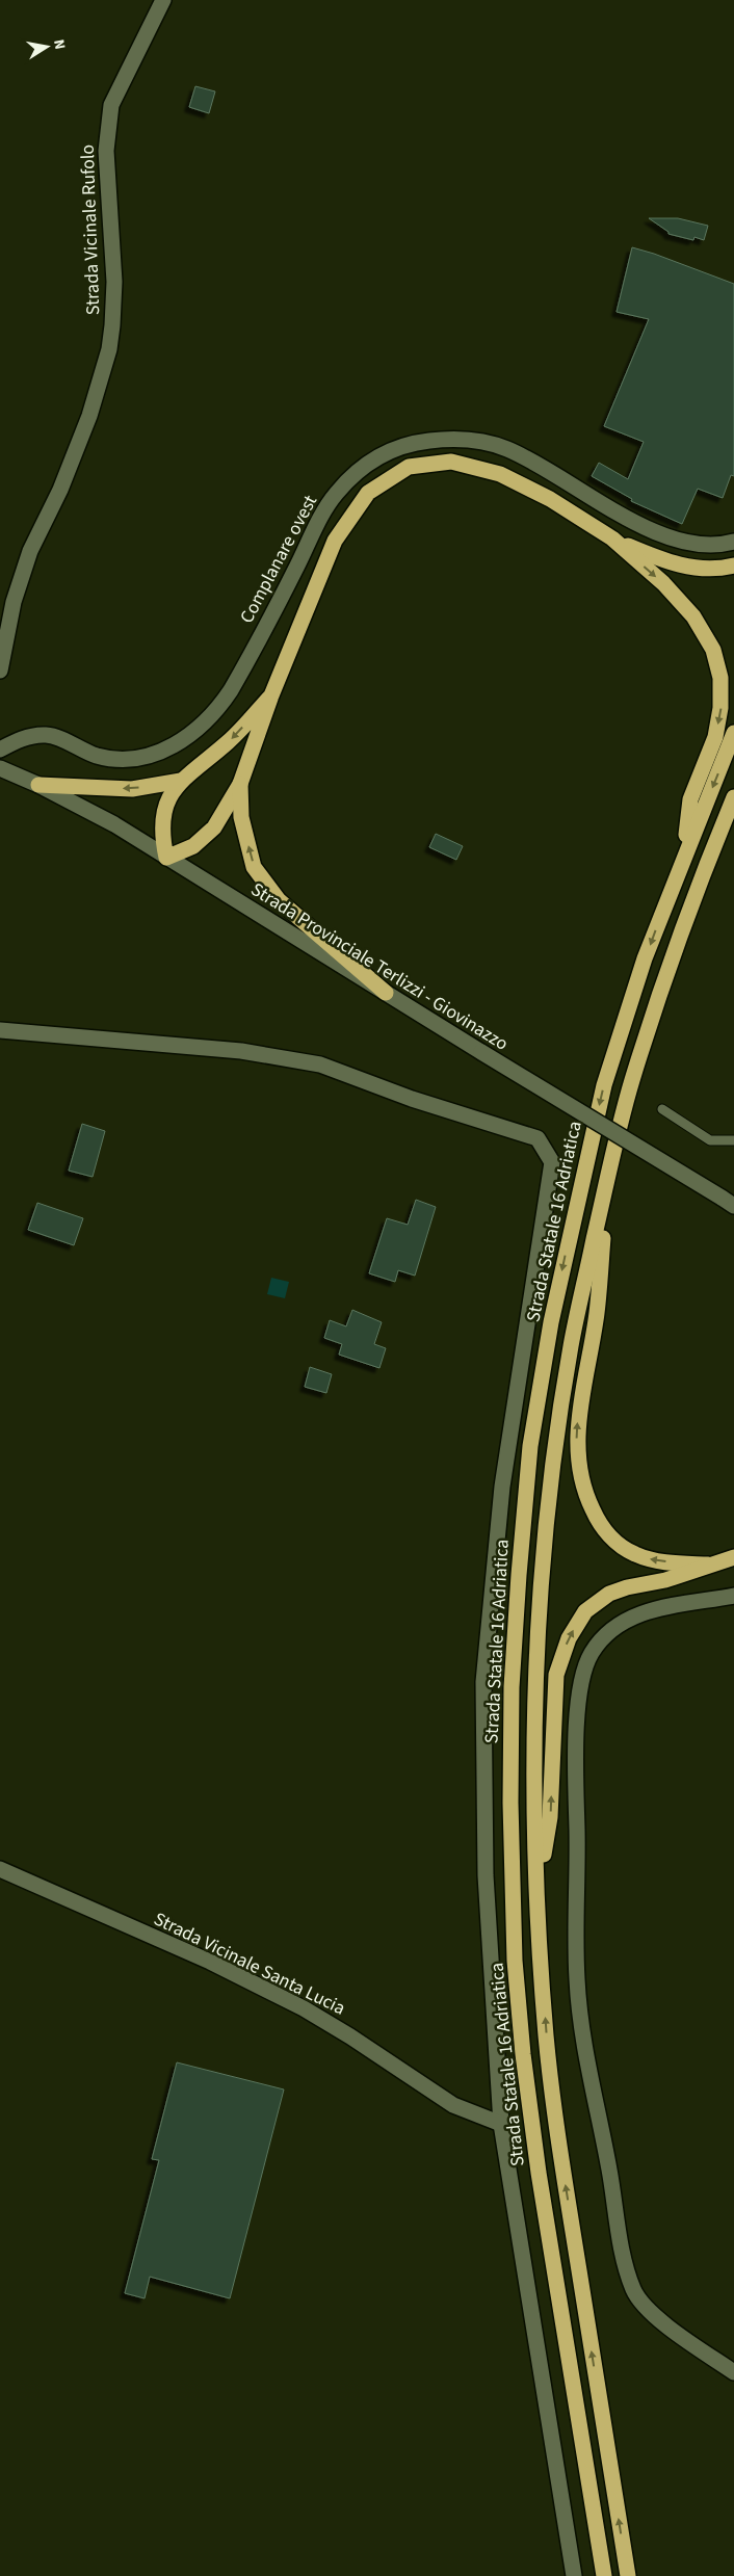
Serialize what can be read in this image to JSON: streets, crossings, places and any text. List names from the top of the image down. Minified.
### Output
{"streets":{"highway":["Strada Statale 16 Adriatica"],"street":["Strada Vicinale Rufolo","Complanare ovest","Strada Provinciale Terlizzi - Giovinazzo","Strada Vicinale Santa Lucia"]},"north":"right"}
